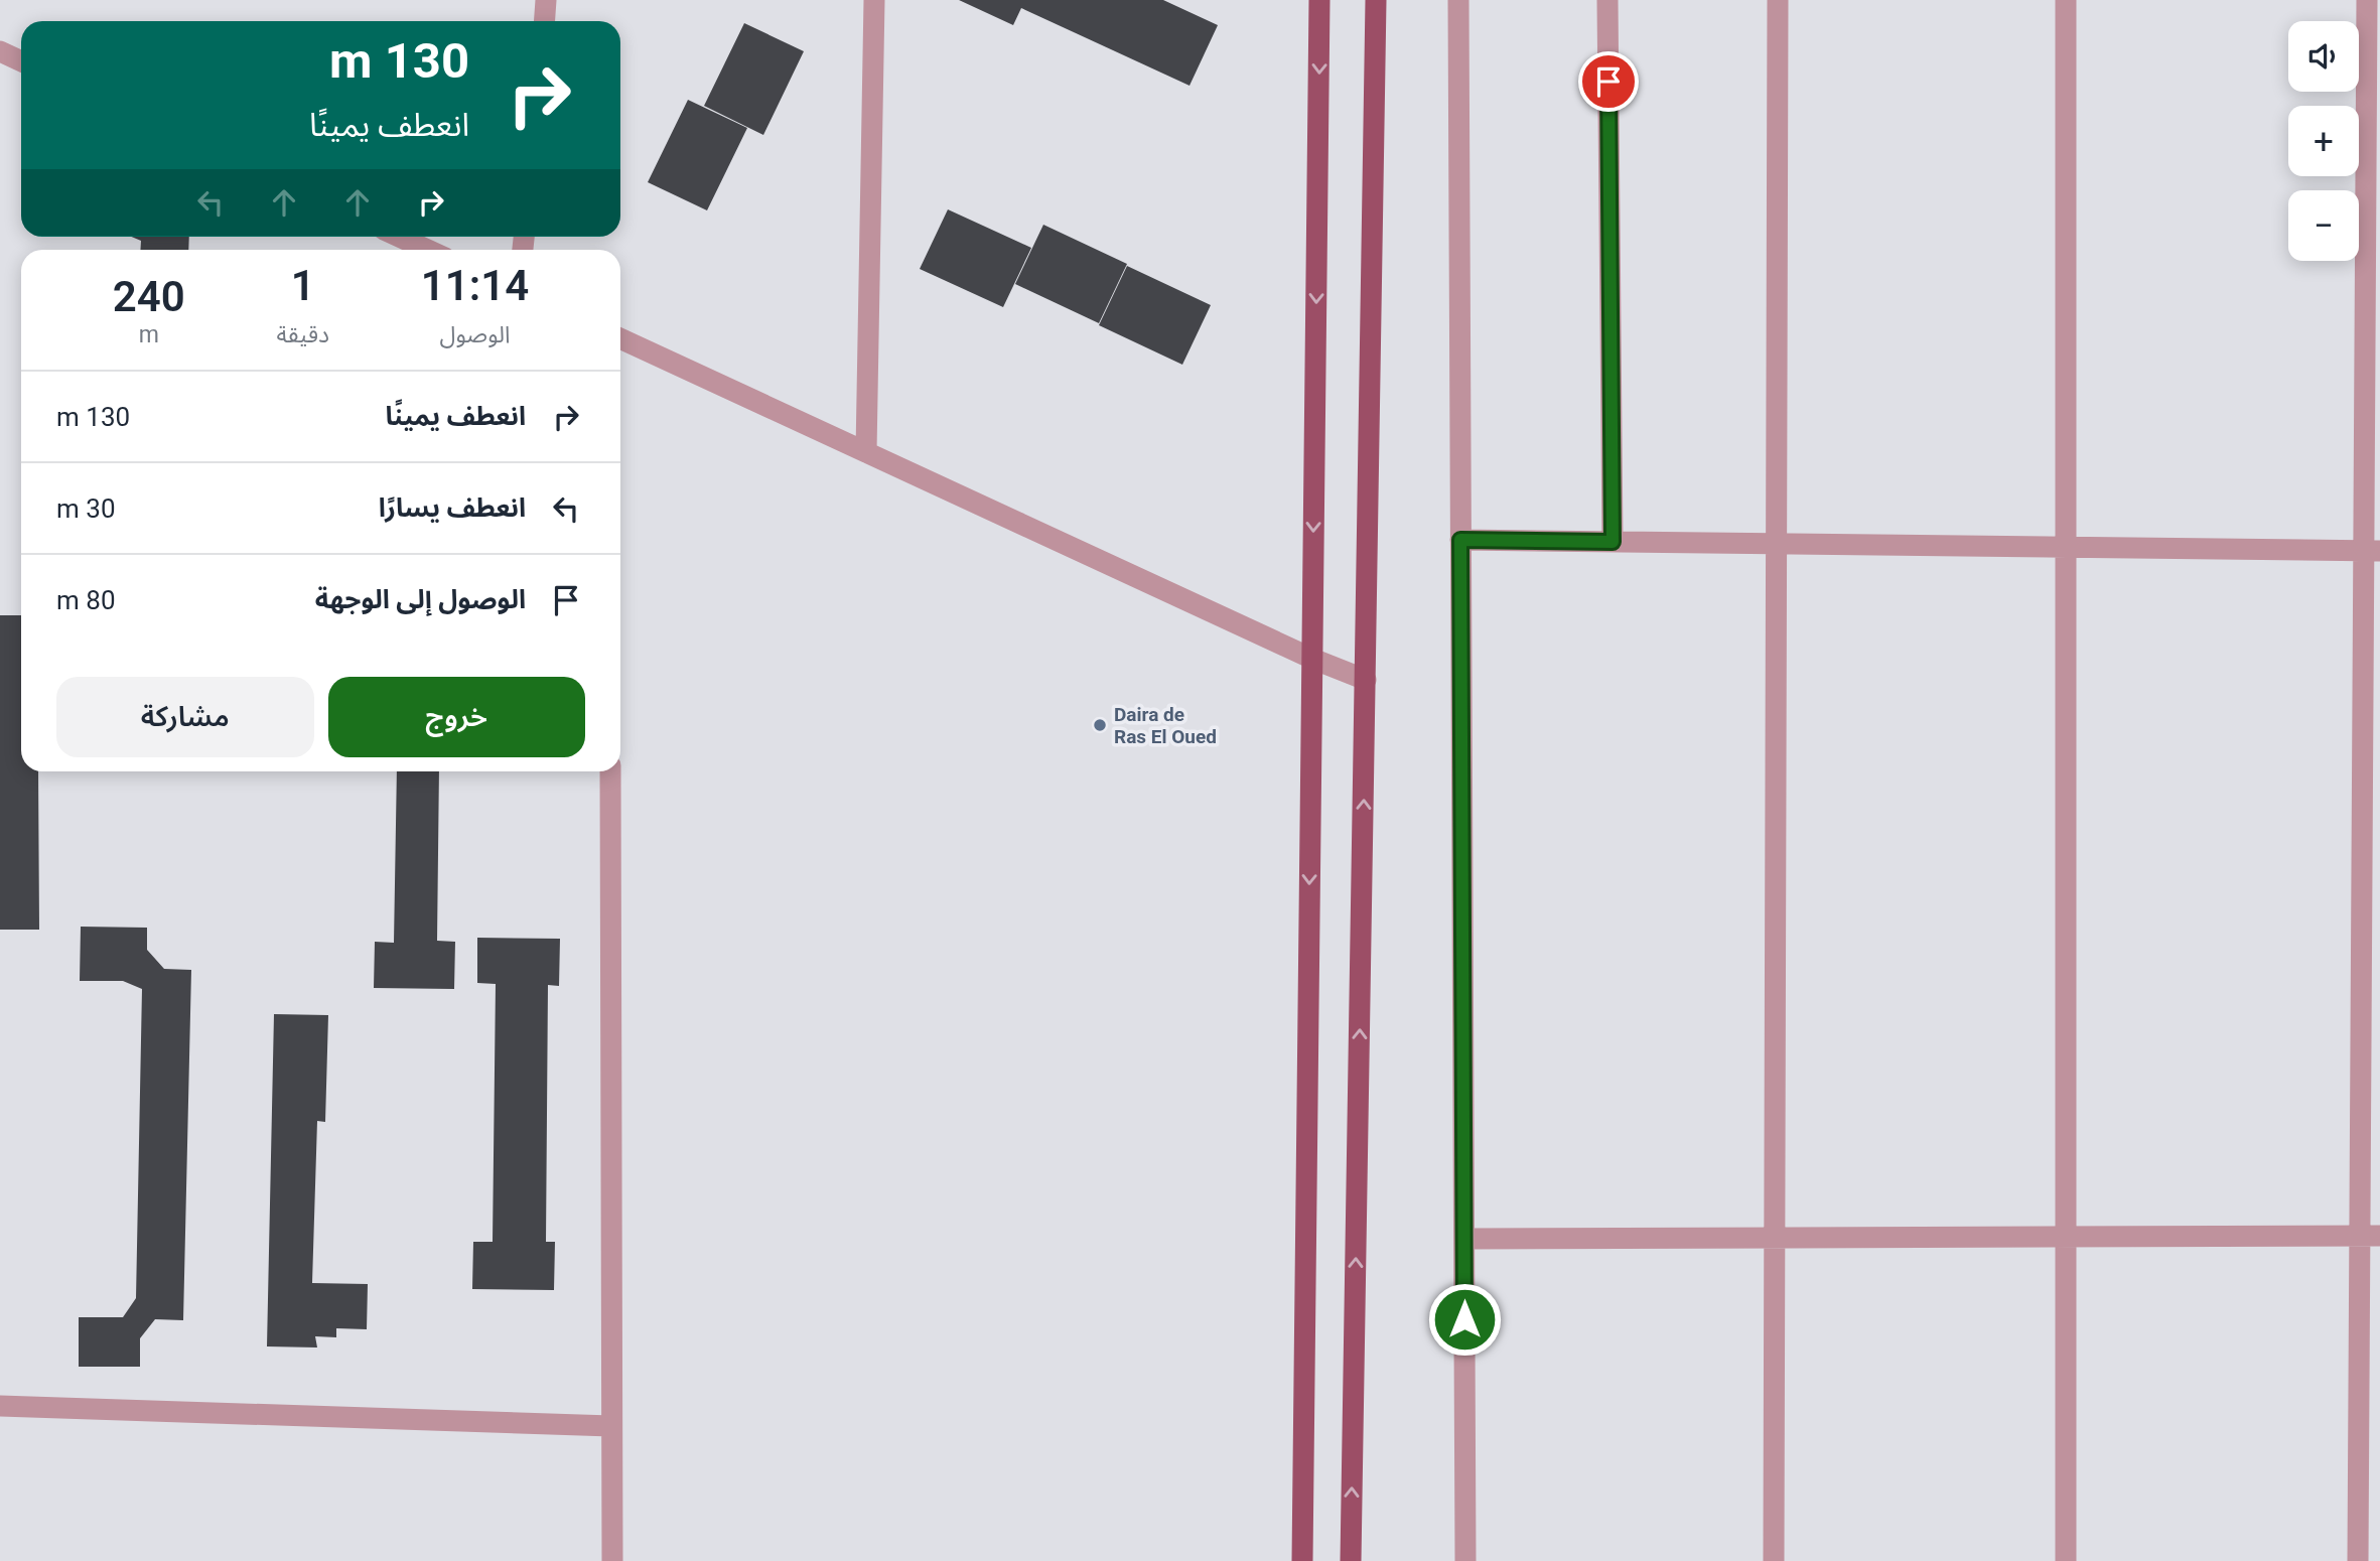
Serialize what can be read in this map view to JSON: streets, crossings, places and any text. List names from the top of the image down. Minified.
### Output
{"places":["Daira de Ras El Oued"],"page":{"map_buttons":["+","−"],"turn":["130 m","انعطف يمينًا"],"eta":["11:14","الوصول","1","دقيقة","240","m"],"list":[{"name":"انعطف يمينًا","value":"130 m"},{"name":"انعطف يسارًا","value":"30 m"},{"name":"الوصول إلى الوجهة","value":"80 m"}],"buttons":["خروج","مشاركة"]}}
